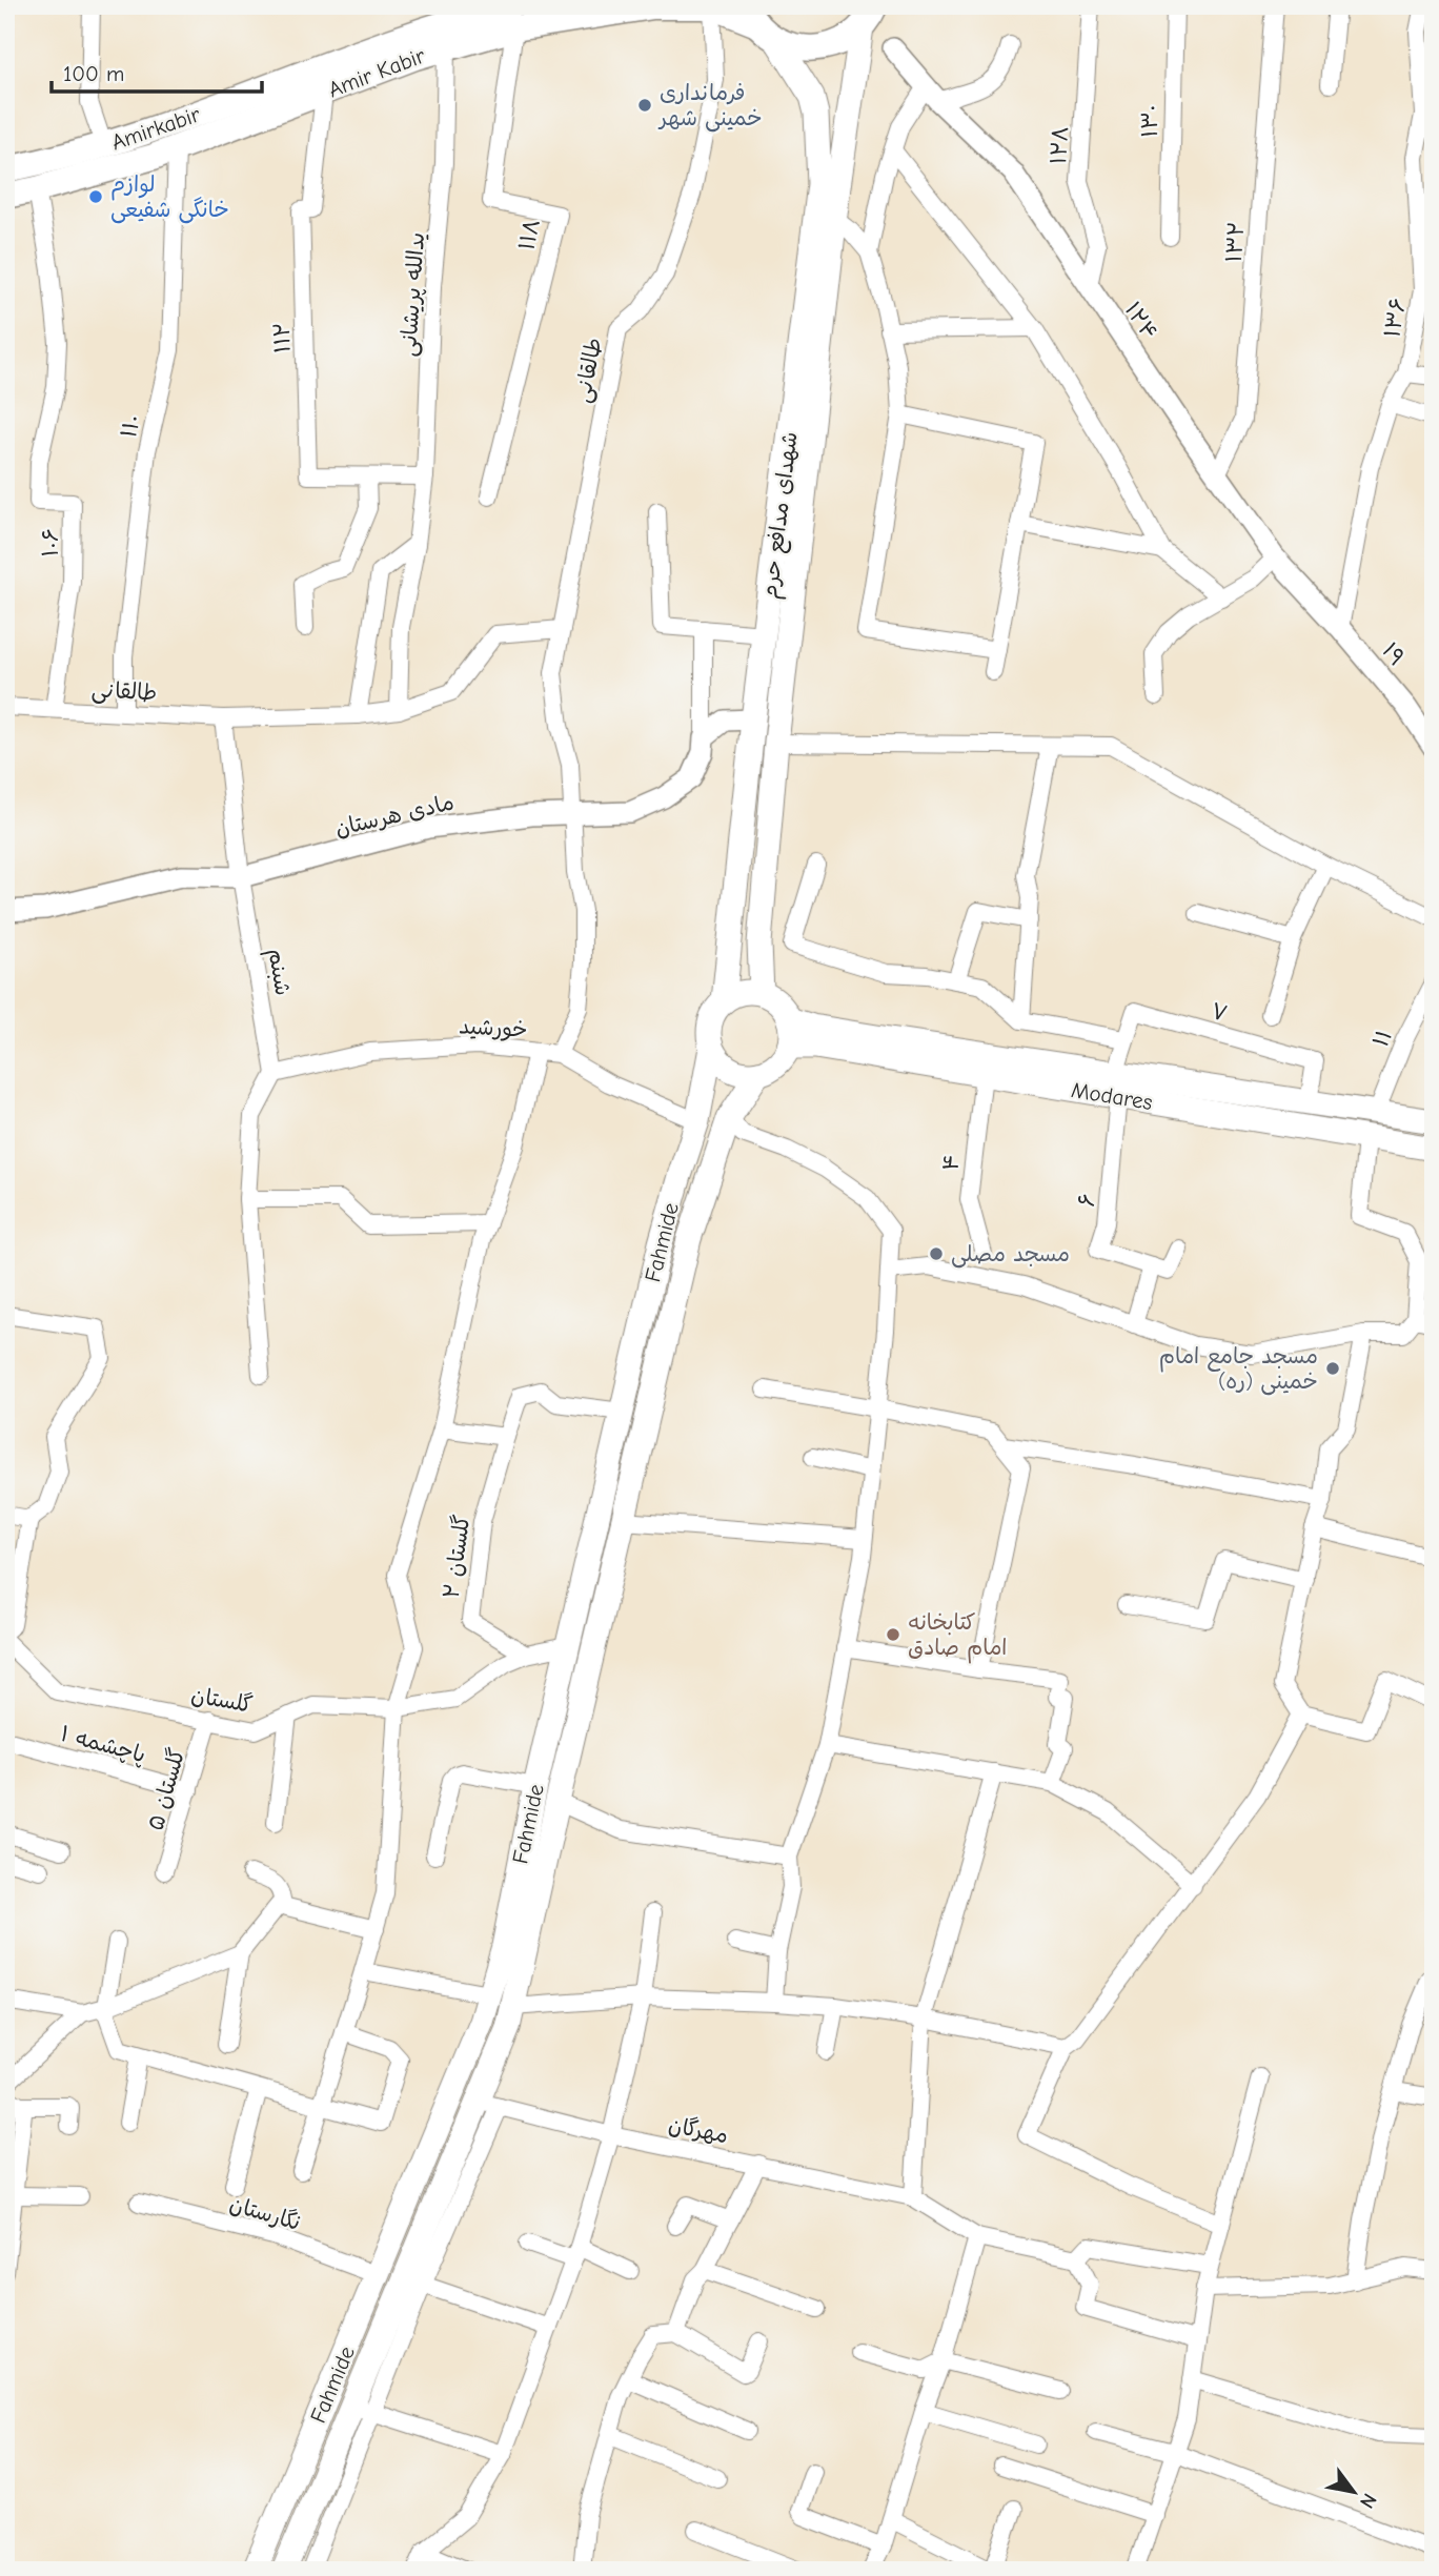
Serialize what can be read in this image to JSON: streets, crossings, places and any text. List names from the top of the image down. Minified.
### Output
{"streets":{"main road":["Amir Kabir","Amirkabir","شهدای مدافع حرم","Modares","Fahmide"],"street":["۱۳۰","۱۲۸","۱۱۸","۱۳۲","یدالله پریشانی","۱۳۶","۱۲۴","۱۱۲","طالقانی","۱۱۰","۱۰۶","۱۹","مادی هرستان","شبنم","۷","خورشید","۱۱","۴","۶","گلستان ۲","گلستان","پاچشمه ۱","گلستان ۵","مهرگان","نگارستان"]},"crossings":[["Amir Kabir","Amirkabir"],["Amir Kabir","۱۱۸"],["Amir Kabir","یدالله پریشانی"],["Amir Kabir","۱۱۲"],["Amir Kabir","طالقانی"],["Amir Kabir","۱۱۰"],["Amir Kabir","شهدای مدافع حرم"],["Amir Kabir","۱۰۶"],["Amirkabir","۱۱۸"],["Amirkabir","۱۱۲"],["۱۲۸","۱۲۴"],["۱۳۲","۱۲۴"],["یدالله پریشانی","۱۱۲"],["یدالله پریشانی","طالقانی"],["۱۳۶","۱۲۴"],["۱۳۶","۱۹"],["۱۲۴","۱۹"],["طالقانی","۱۱۰"],["طالقانی","۱۰۶"],["طالقانی","مادی هرستان"],["طالقانی","شبنم"],["طالقانی","خورشید"],["شهدای مدافع حرم","Modares"],["شهدای مدافع حرم","Fahmide"],["مادی هرستان","شبنم"],["شبنم","خورشید"],["۷","Modares"],["خورشید","Fahmide"],["۱۱","Modares"],["Modares","۴"],["Modares","۶"],["Modares","Fahmide"],["Fahmide","گلستان"],["Fahmide","مهرگان"],["Fahmide","نگارستان"],["گلستان ۲","گلستان"],["گلستان","گلستان ۵"],["پاچشمه ۱","گلستان ۵"]],"places":["فرمانداری خمینی شهر","لوازم خانگی شفیعی","مسجد مصلی","مسجد جامع امام خمینی (ره)","کتابخانه امام صادق"],"scale_bar":"100 m","north":"bottom right"}
